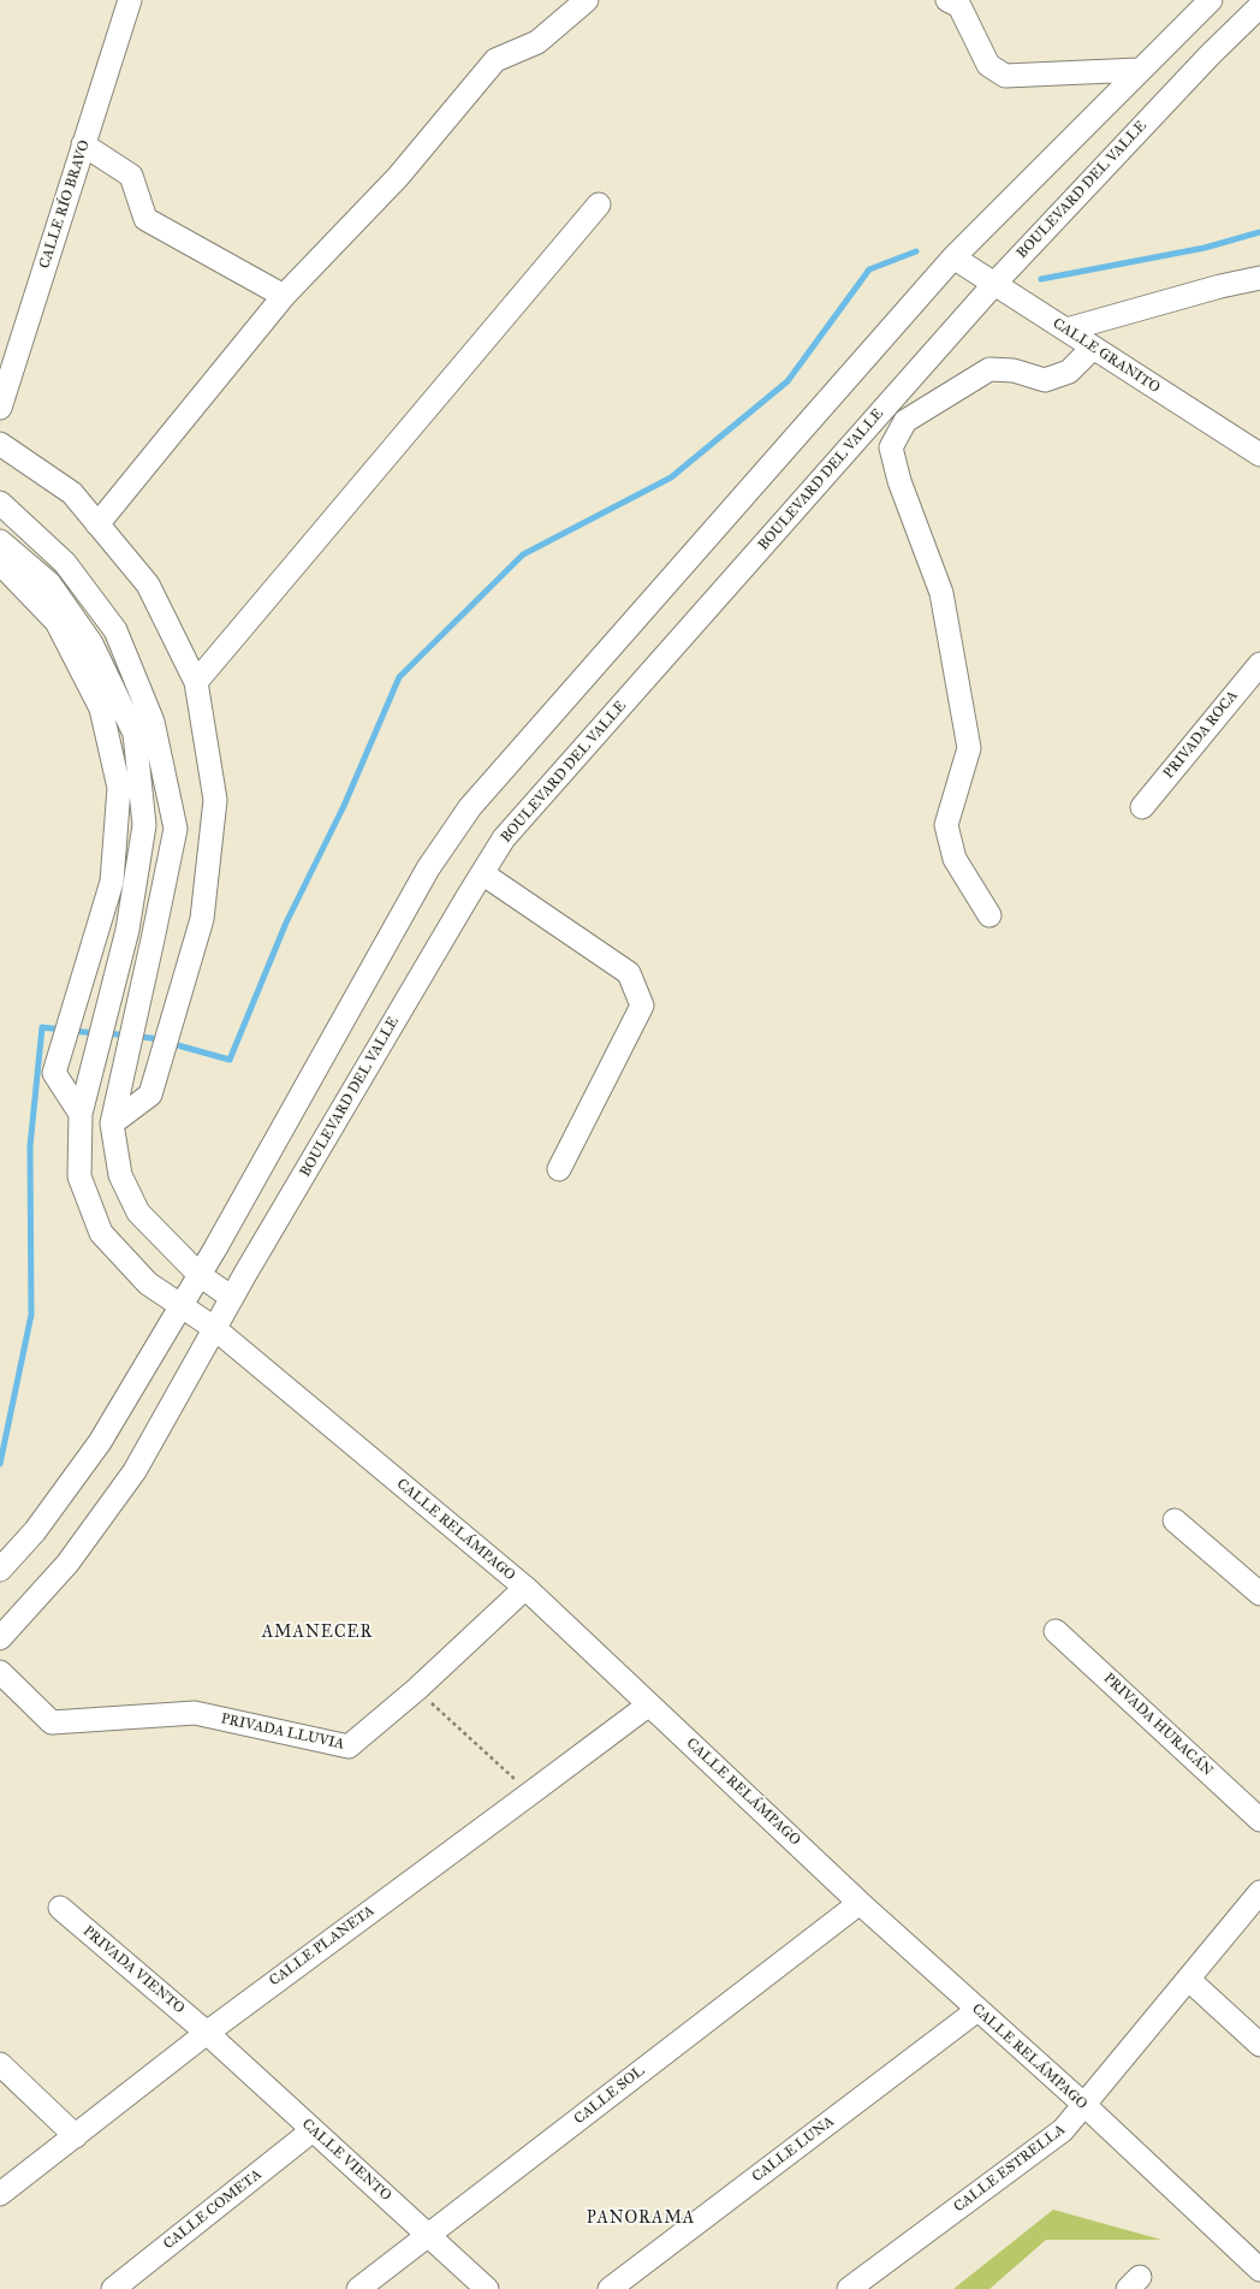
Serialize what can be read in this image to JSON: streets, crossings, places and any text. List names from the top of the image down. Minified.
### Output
{"streets":{"street":["BOULEVARD DEL VALLE","CALLE RÍO BRAVO","CALLE GRANITO","PRIVADA ROCA","CALLE RELÁMPAGO","PRIVADA HURACÁN","PRIVADA LLUVIA","CALLE PLANETA","PRIVADA VIENTO","CALLE SOL","CALLE LUNA","CALLE VIENTO","CALLE ESTRELLA","CALLE COMETA"]},"crossings":[["BOULEVARD DEL VALLE","CALLE GRANITO"],["BOULEVARD DEL VALLE","CALLE RELÁMPAGO"],["CALLE RELÁMPAGO","PRIVADA LLUVIA"],["CALLE RELÁMPAGO","CALLE PLANETA"],["CALLE RELÁMPAGO","CALLE SOL"],["CALLE RELÁMPAGO","CALLE LUNA"],["CALLE RELÁMPAGO","CALLE ESTRELLA"],["CALLE PLANETA","PRIVADA VIENTO"],["CALLE PLANETA","CALLE VIENTO"],["PRIVADA VIENTO","CALLE VIENTO"],["CALLE SOL","CALLE VIENTO"],["CALLE VIENTO","CALLE COMETA"]],"districts":["AMANECER","PANORAMA"]}
